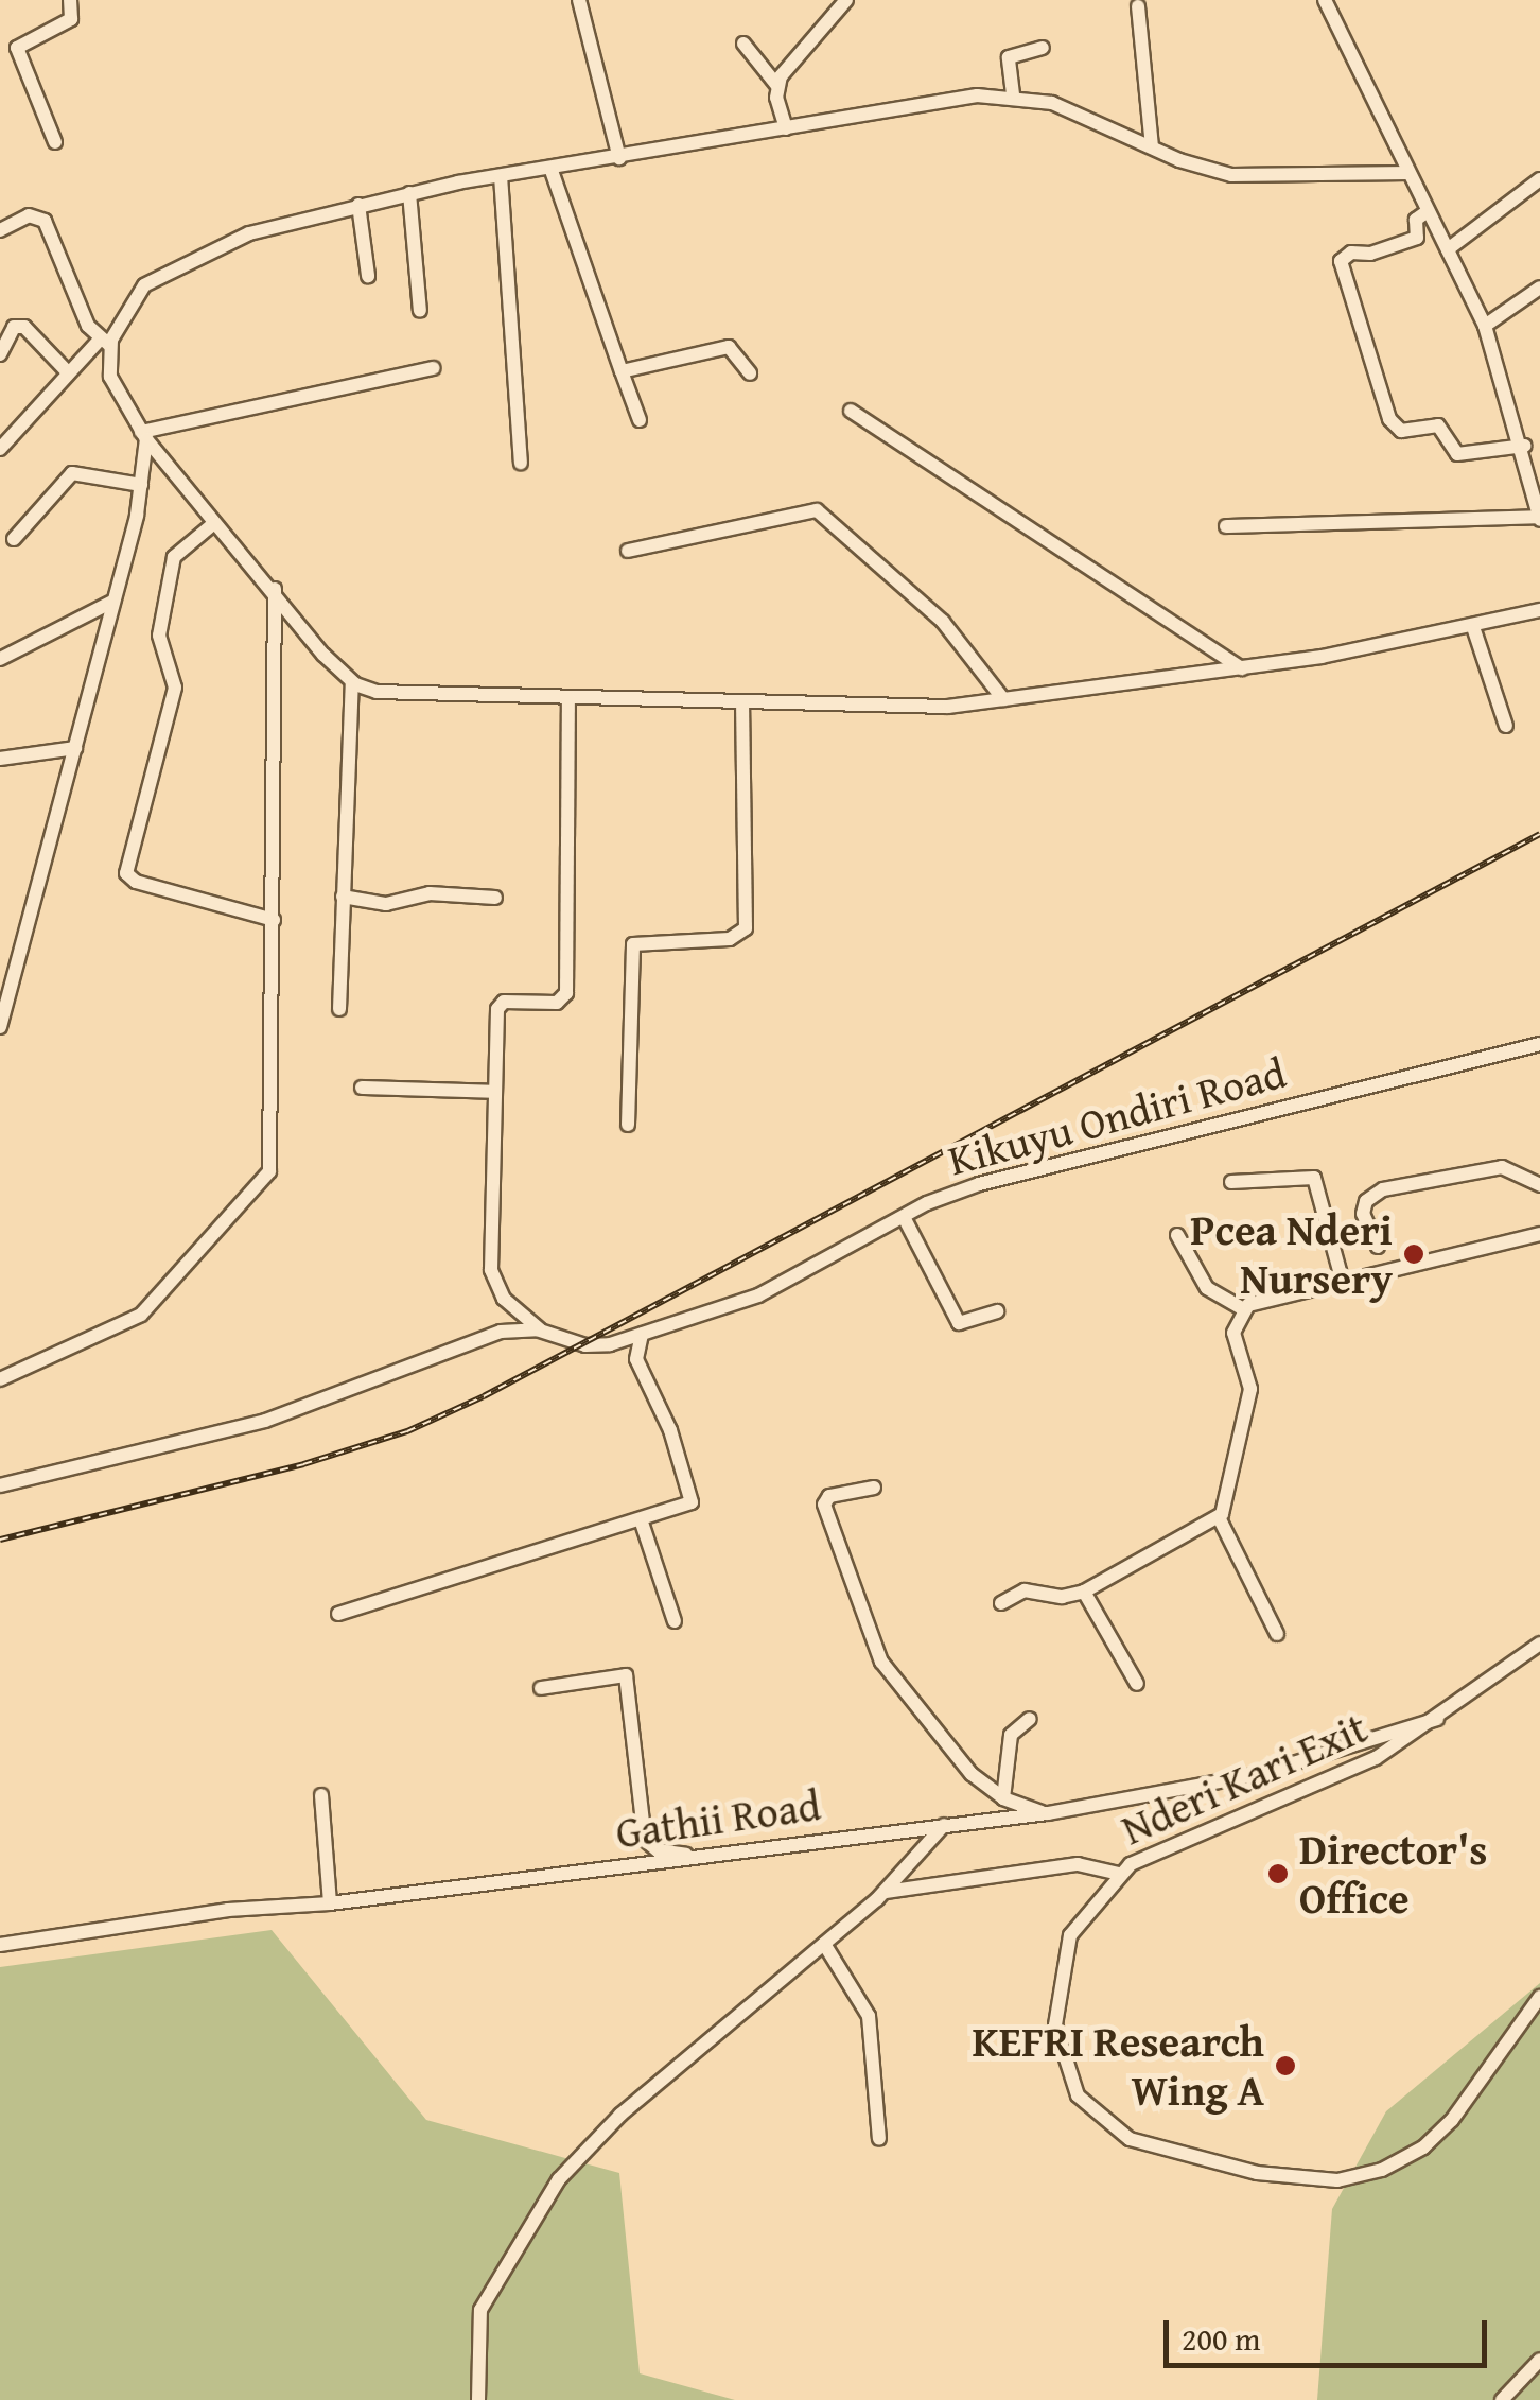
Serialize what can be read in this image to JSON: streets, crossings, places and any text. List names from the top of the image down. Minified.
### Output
{"streets":{"street":["Kikuyu Ondiri Road","Nderi Kari Exit","Gathii Road"]},"crossings":[["Nderi Kari Exit","Gathii Road"]],"places":["Pcea Nderi Nursery","Director's Office","KEFRI Research Wing A"],"scale_bar":"200 m"}
